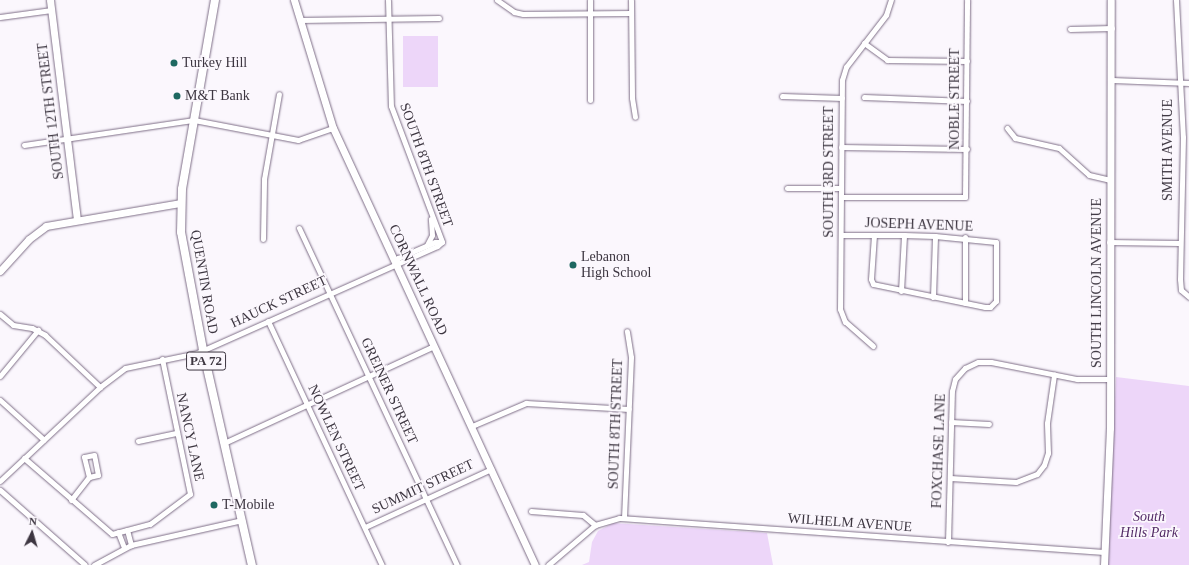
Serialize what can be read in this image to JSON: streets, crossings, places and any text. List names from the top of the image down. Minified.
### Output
{"streets":{"highway":["QUENTIN ROAD","PA 72"],"main road":["SOUTH 12TH STREET","CORNWALL ROAD","SOUTH LINCOLN AVENUE"],"street":["NOBLE STREET","SMITH AVENUE","SOUTH 8TH STREET","SOUTH 3RD STREET","JOSEPH AVENUE","HAUCK STREET","GREINER STREET","NANCY LANE","NOWLEN STREET","FOXCHASE LANE","SUMMIT STREET","WILHELM AVENUE"]},"crossings":[["NOBLE STREET","SOUTH 3RD STREET"],["SOUTH 8TH STREET","HAUCK STREET"],["SOUTH 8TH STREET","WILHELM AVENUE"],["SOUTH 3RD STREET","JOSEPH AVENUE"],["CORNWALL ROAD","HAUCK STREET"],["CORNWALL ROAD","SUMMIT STREET"],["QUENTIN ROAD","HAUCK STREET"],["SOUTH LINCOLN AVENUE","FOXCHASE LANE"],["SOUTH LINCOLN AVENUE","WILHELM AVENUE"],["HAUCK STREET","GREINER STREET"],["HAUCK STREET","NANCY LANE"],["HAUCK STREET","NOWLEN STREET"],["GREINER STREET","SUMMIT STREET"],["NOWLEN STREET","SUMMIT STREET"],["FOXCHASE LANE","WILHELM AVENUE"]],"parks":["South Hills Park"],"places":["Turkey Hill","M&T Bank","Lebanon High School","T-Mobile"],"north":"top"}
